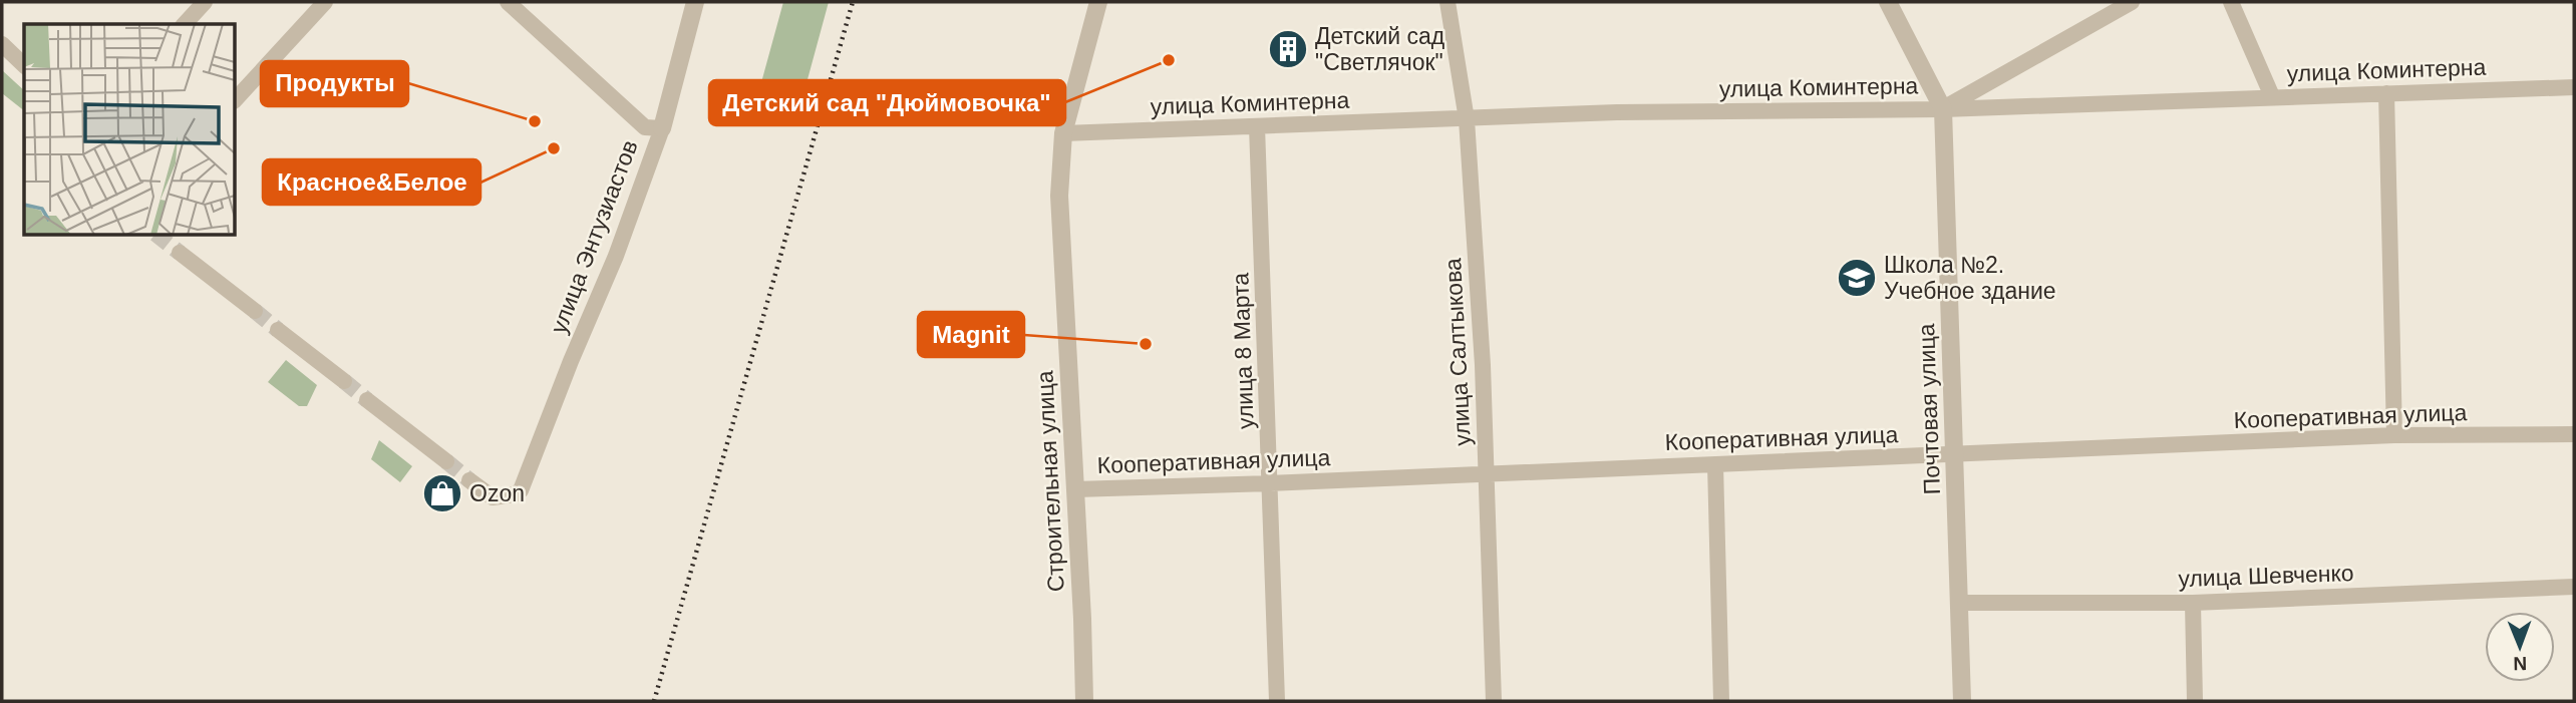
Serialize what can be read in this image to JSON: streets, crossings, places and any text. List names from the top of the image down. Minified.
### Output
{"streets":{"street":["улица Коминтерна","улица Энтузиастов","улица 8 Марта","улица Салтыкова","Почтовая улица","Кооперативная улица","Строительная улица","улица Шевченко"]},"crossings":[["улица Коминтерна","улица 8 Марта"],["улица Коминтерна","улица Салтыкова"],["улица Коминтерна","Почтовая улица"],["улица Коминтерна","Строительная улица"],["улица 8 Марта","Кооперативная улица"],["улица Салтыкова","Кооперативная улица"],["Почтовая улица","Кооперативная улица"],["Почтовая улица","улица Шевченко"],["Кооперативная улица","Строительная улица"]],"places":{"building":["Детский сад \"Светлячок\""],"other":["Детский сад \"Дюймовочка\"","Продукты","Красное&Белое","Magnit"],"school or university":["Школа №2. Учебное здание"],"shop":["Ozon"]},"north":"bottom"}
